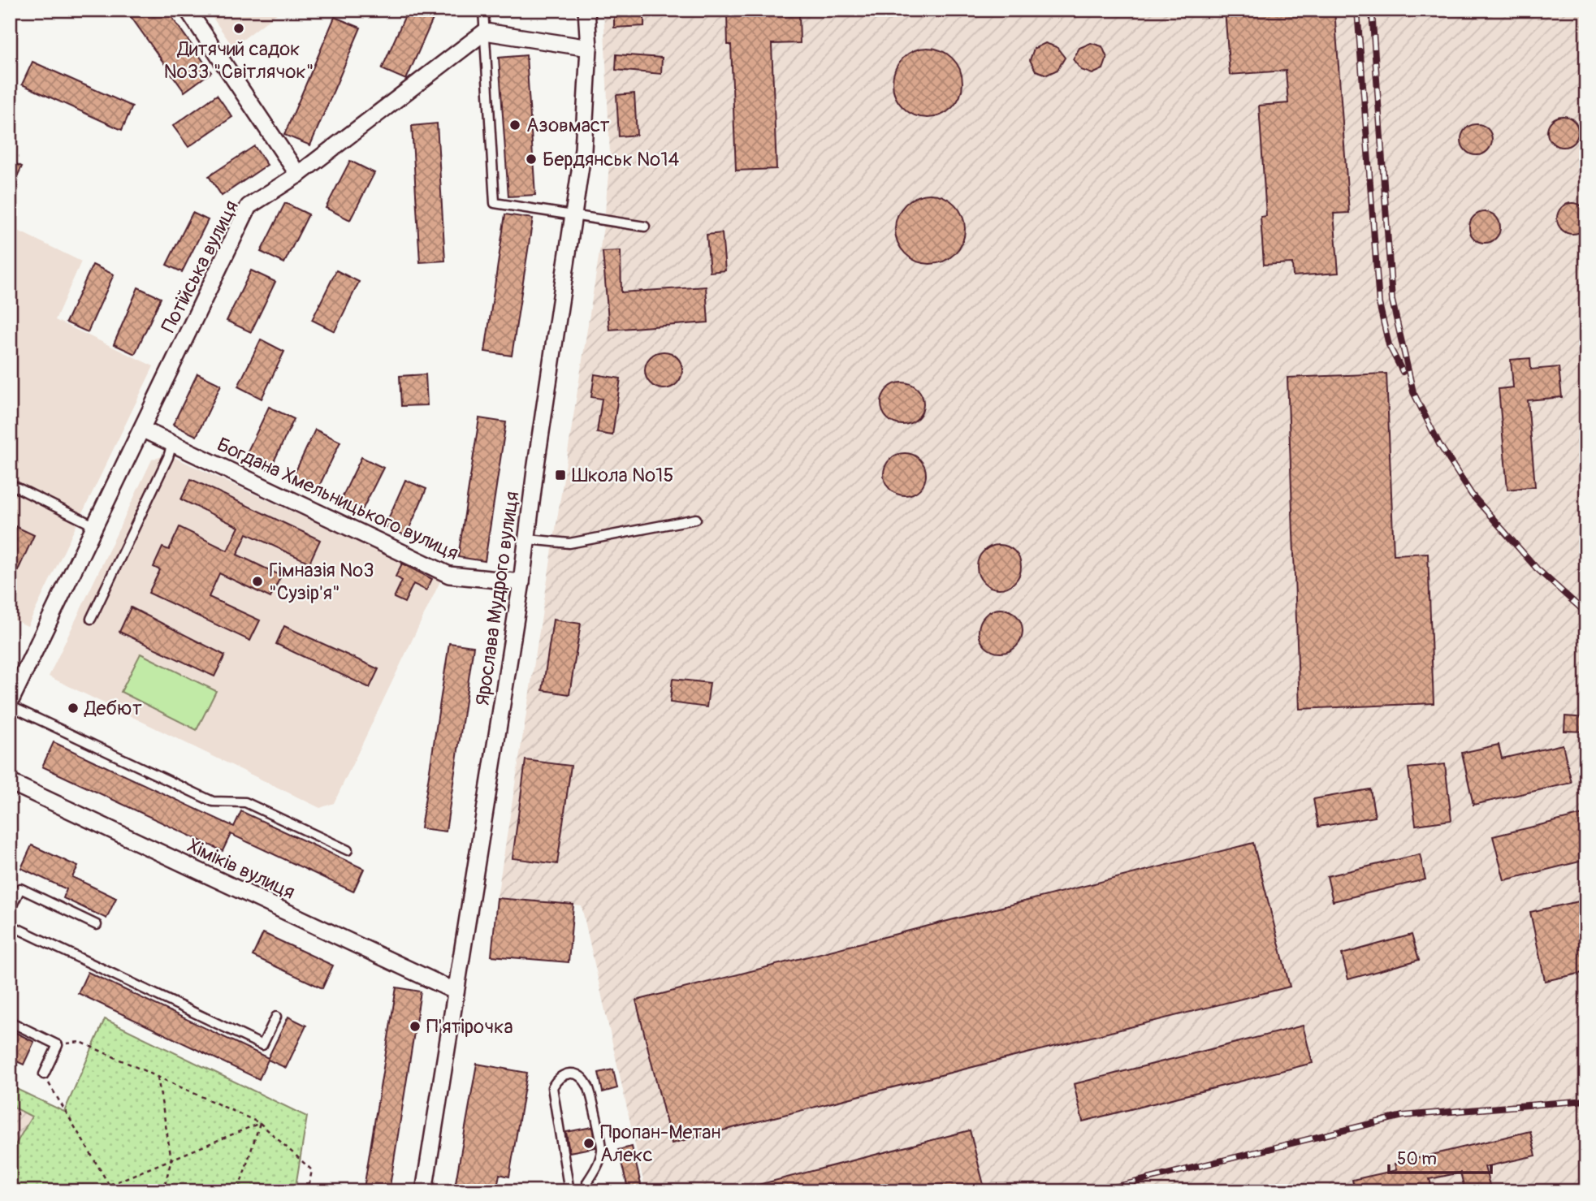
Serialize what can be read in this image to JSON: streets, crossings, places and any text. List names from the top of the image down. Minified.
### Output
{"streets":{"street":["Потійська вулиця","Богдана Хмельницького вулиця","Ярослава Мудрого вулиця","Хіміків вулиця"]},"crossings":[["Потійська вулиця","Богдана Хмельницького вулиця"],["Богдана Хмельницького вулиця","Ярослава Мудрого вулиця"],["Ярослава Мудрого вулиця","Хіміків вулиця"]],"places":{"other":["Дитячий садок №33 \"Світлячок\"","Азовмаст","Бердянськ №14","Гімназія №3 \"Сузір'я\"","Дебют","П'ятірочка","Пропан-Метан Алекс"],"transit":["Школа №15"]},"scale_bar":"50 m"}
